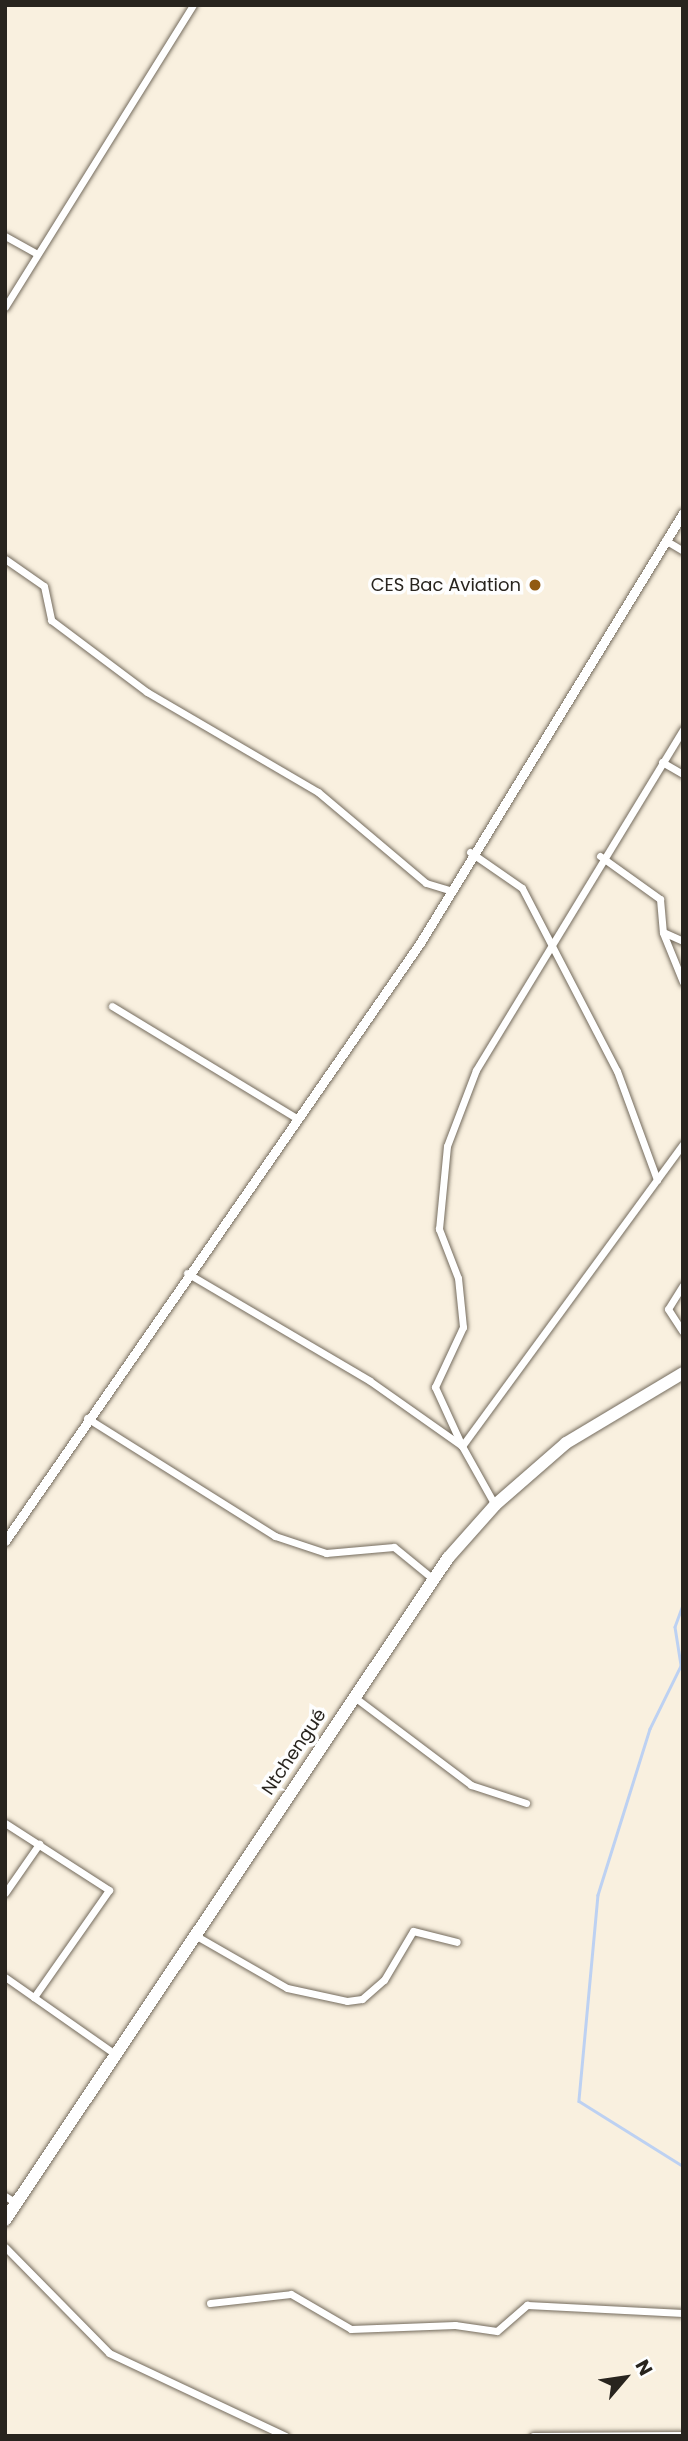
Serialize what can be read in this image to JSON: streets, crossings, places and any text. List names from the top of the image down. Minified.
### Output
{"streets":{"main road":["Ntchengué"]},"places":["CES Bac Aviation"],"north":"top right"}
